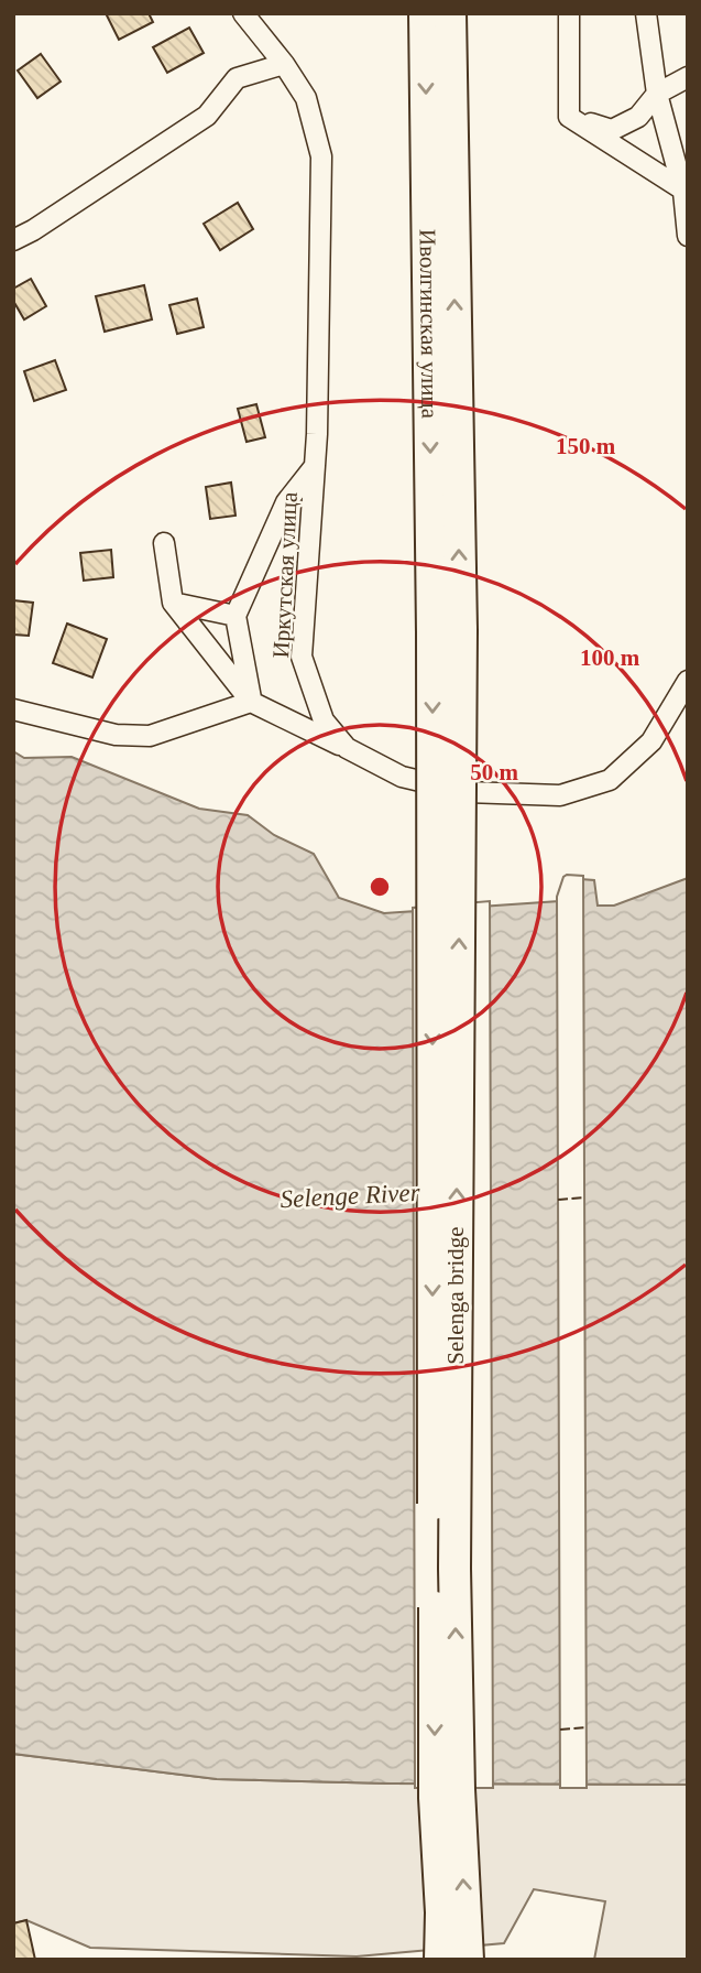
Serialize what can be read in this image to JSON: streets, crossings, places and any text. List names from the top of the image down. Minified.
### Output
{"streets":{"main road":["Иволгинская улица","Selenga bridge"],"street":["Иркутская улица"]},"crossings":[["Иволгинская улица","Selenga bridge"]],"water":["Selenge River"],"rings":["150 m","100 m","50 m"]}
